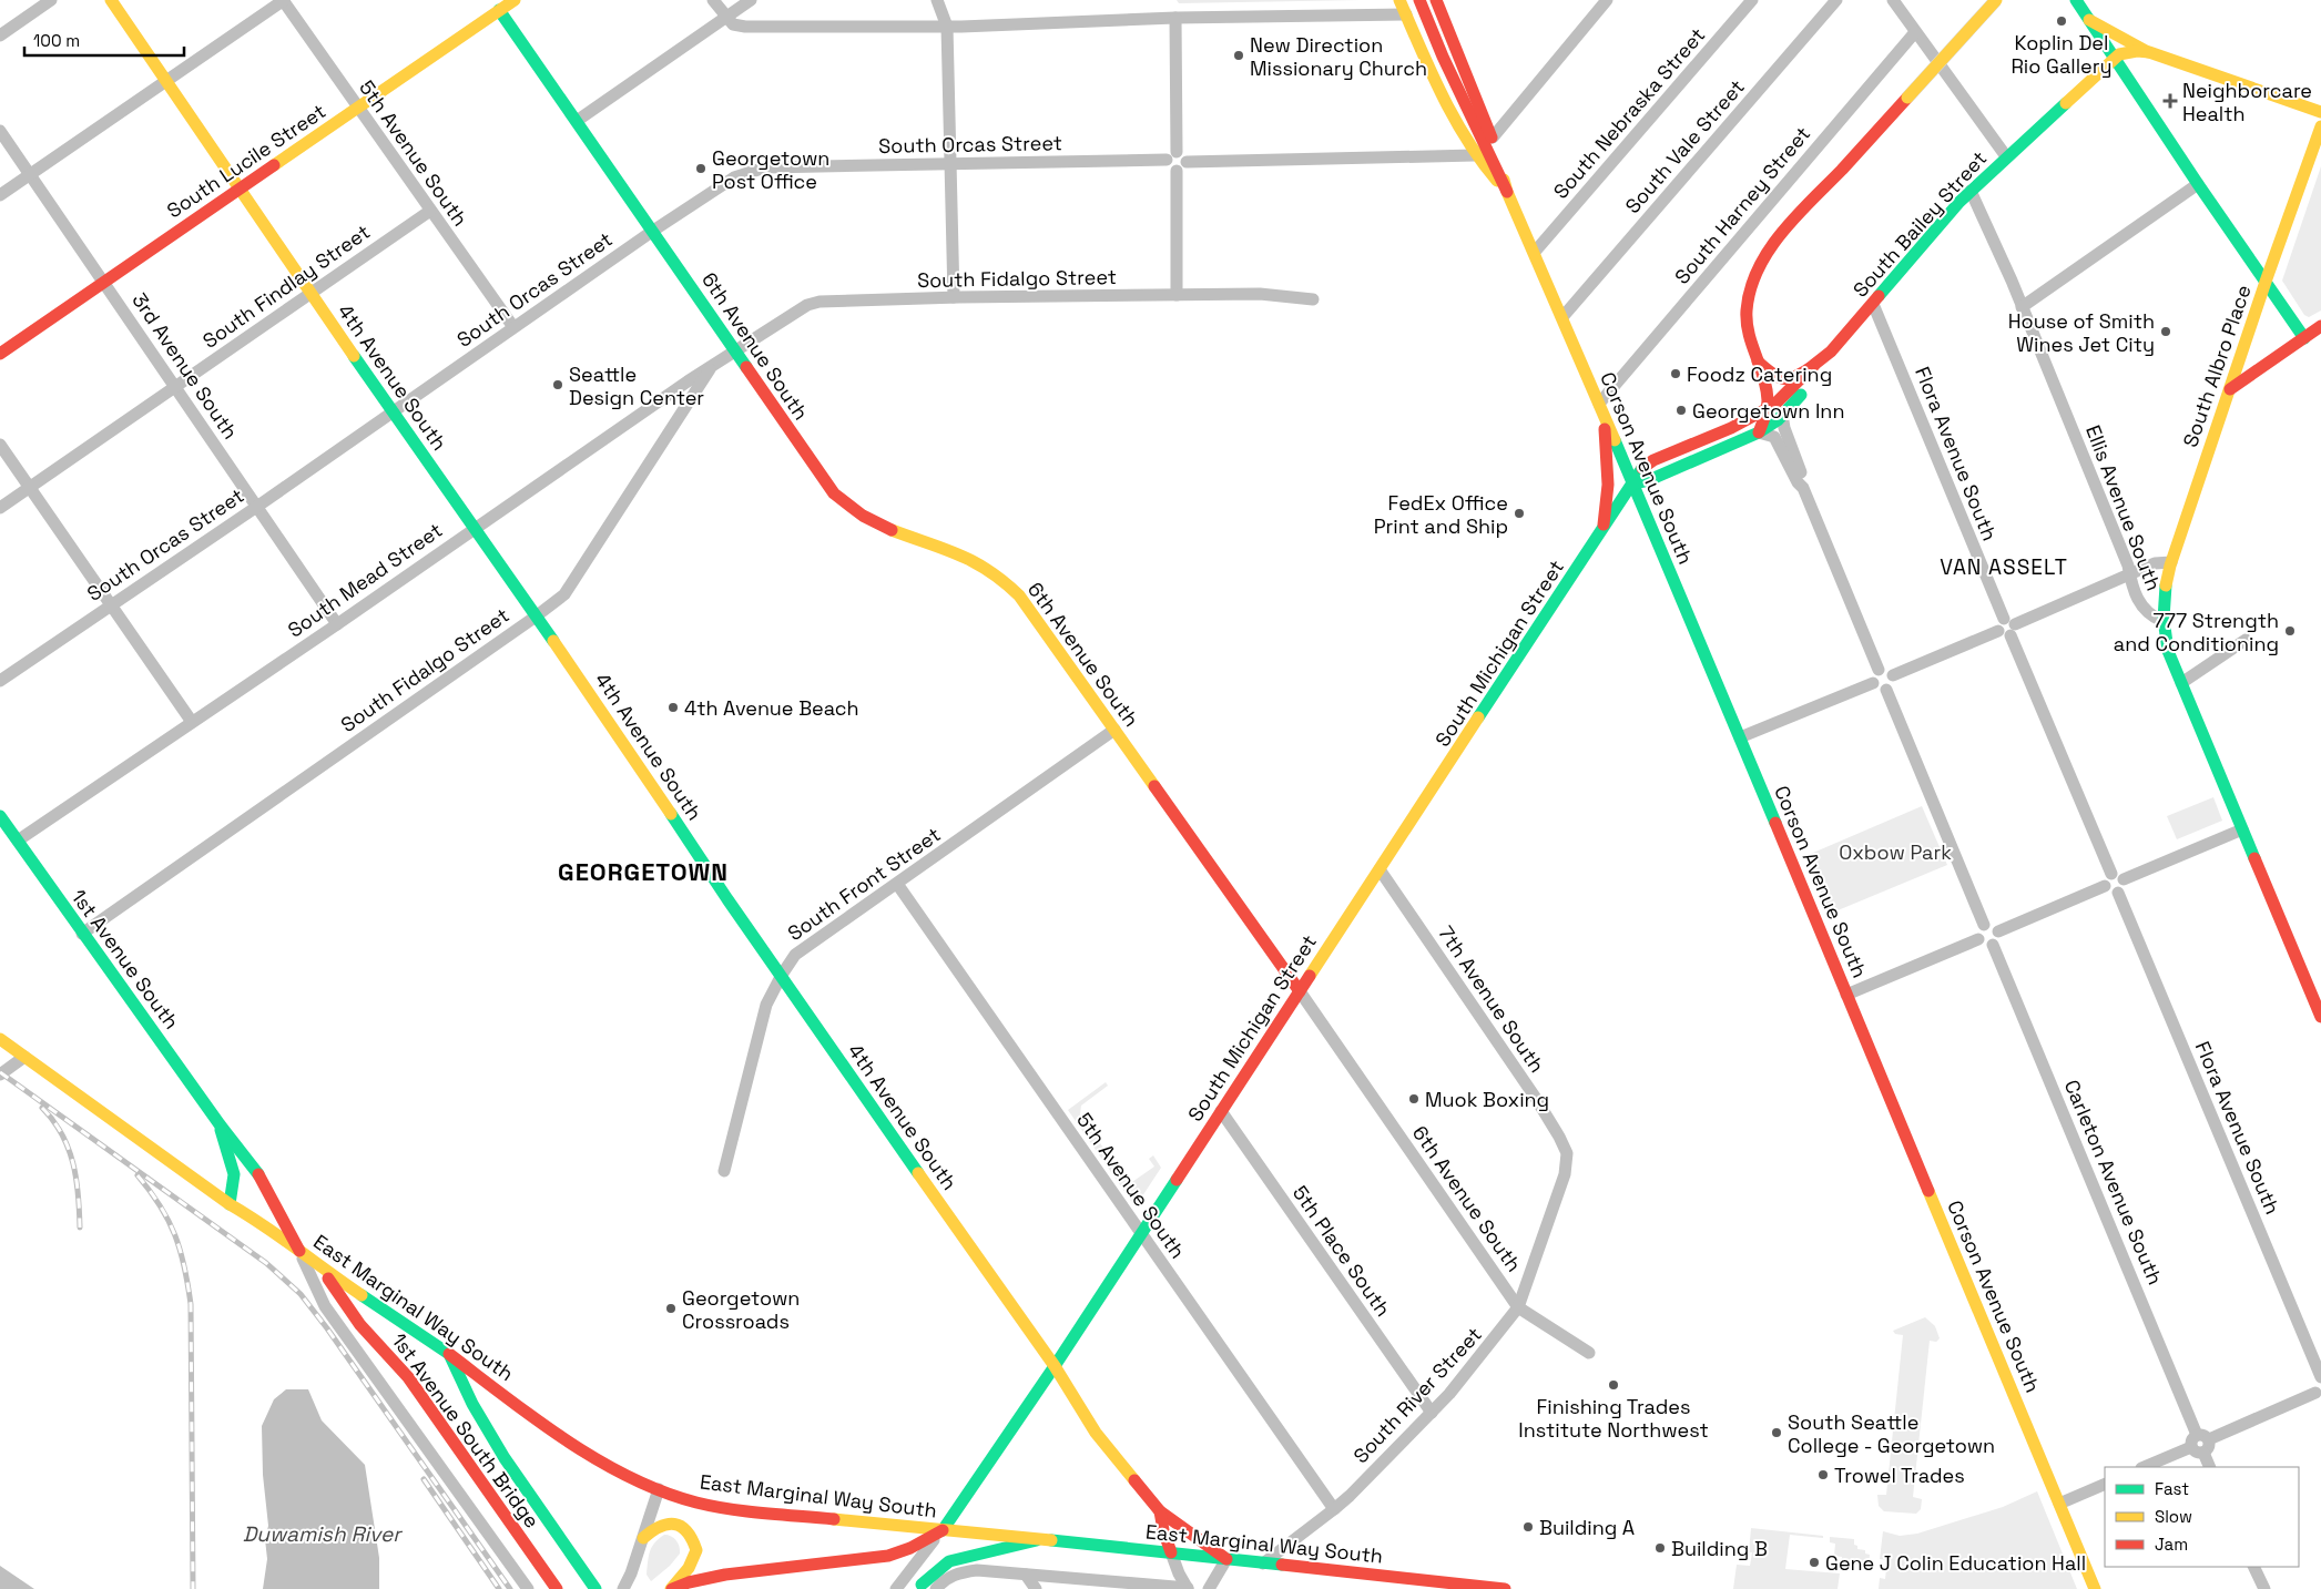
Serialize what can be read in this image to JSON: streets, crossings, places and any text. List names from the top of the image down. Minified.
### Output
{"streets":{"main road":["South Lucile Street","South Bailey Street","6th Avenue South","South Albro Place","4th Avenue South","Corson Avenue South","South Michigan Street","1st Avenue South","East Marginal Way South","1st Avenue South Bridge"],"street":["South Nebraska Street","South Orcas Street","South Vale Street","5th Avenue South","South Harney Street","South Fidalgo Street","South Findlay Street","3rd Avenue South","Flora Avenue South","Ellis Avenue South","South Mead Street","South Front Street","7th Avenue South","Carleton Avenue South","5th Place South","South River Street"]},"crossings":[["South Nebraska Street","Corson Avenue South"],["South Orcas Street","5th Avenue South"],["South Orcas Street","6th Avenue South"],["South Orcas Street","3rd Avenue South"],["South Orcas Street","4th Avenue South"],["South Vale Street","Corson Avenue South"],["5th Avenue South","South Lucile Street"],["5th Avenue South","South Findlay Street"],["5th Avenue South","South Michigan Street"],["5th Avenue South","South Front Street"],["5th Avenue South","South River Street"],["South Lucile Street","6th Avenue South"],["South Lucile Street","3rd Avenue South"],["South Lucile Street","4th Avenue South"],["South Harney Street","Corson Avenue South"],["South Bailey Street","Flora Avenue South"],["South Bailey Street","Corson Avenue South"],["South Bailey Street","Ellis Avenue South"],["South Bailey Street","South Michigan Street"],["South Fidalgo Street","6th Avenue South"],["South Fidalgo Street","4th Avenue South"],["South Fidalgo Street","South Mead Street"],["South Fidalgo Street","1st Avenue South"],["South Findlay Street","3rd Avenue South"],["South Findlay Street","4th Avenue South"],["6th Avenue South","South Mead Street"],["6th Avenue South","South Michigan Street"],["6th Avenue South","South Front Street"],["6th Avenue South","South River Street"],["3rd Avenue South","South Mead Street"],["South Albro Place","Ellis Avenue South"],["4th Avenue South","South Mead Street"],["4th Avenue South","South Michigan Street"],["4th Avenue South","South Front Street"],["4th Avenue South","East Marginal Way South"],["Corson Avenue South","South Michigan Street"],["South Mead Street","1st Avenue South"],["South Michigan Street","7th Avenue South"],["South Michigan Street","5th Place South"],["South Michigan Street","East Marginal Way South"],["1st Avenue South","East Marginal Way South"],["7th Avenue South","South River Street"],["5th Place South","South River Street"],["East Marginal Way South","South River Street"],["East Marginal Way South","1st Avenue South Bridge"]],"districts":["VAN ASSELT","GEORGETOWN"],"water":["Duwamish River"],"parks":["Oxbow Park"],"places":{"other":["Koplin Del Rio Gallery","New Direction Missionary Church","Georgetown Post Office","House of Smith Wines Jet City","Foodz Catering","Seattle Design Center","Georgetown Inn","FedEx Office Print and Ship","777 Strength and Conditioning","4th Avenue Beach","Muok Boxing","Georgetown Crossroads","Finishing Trades Institute Northwest","South Seattle College - Georgetown","Trowel Trades","Building A","Building B","Gene J Colin Education Hall"],"health":["Neighborcare Health"]},"legend":["Fast","Slow","Jam"],"scale_bar":"100 m"}
